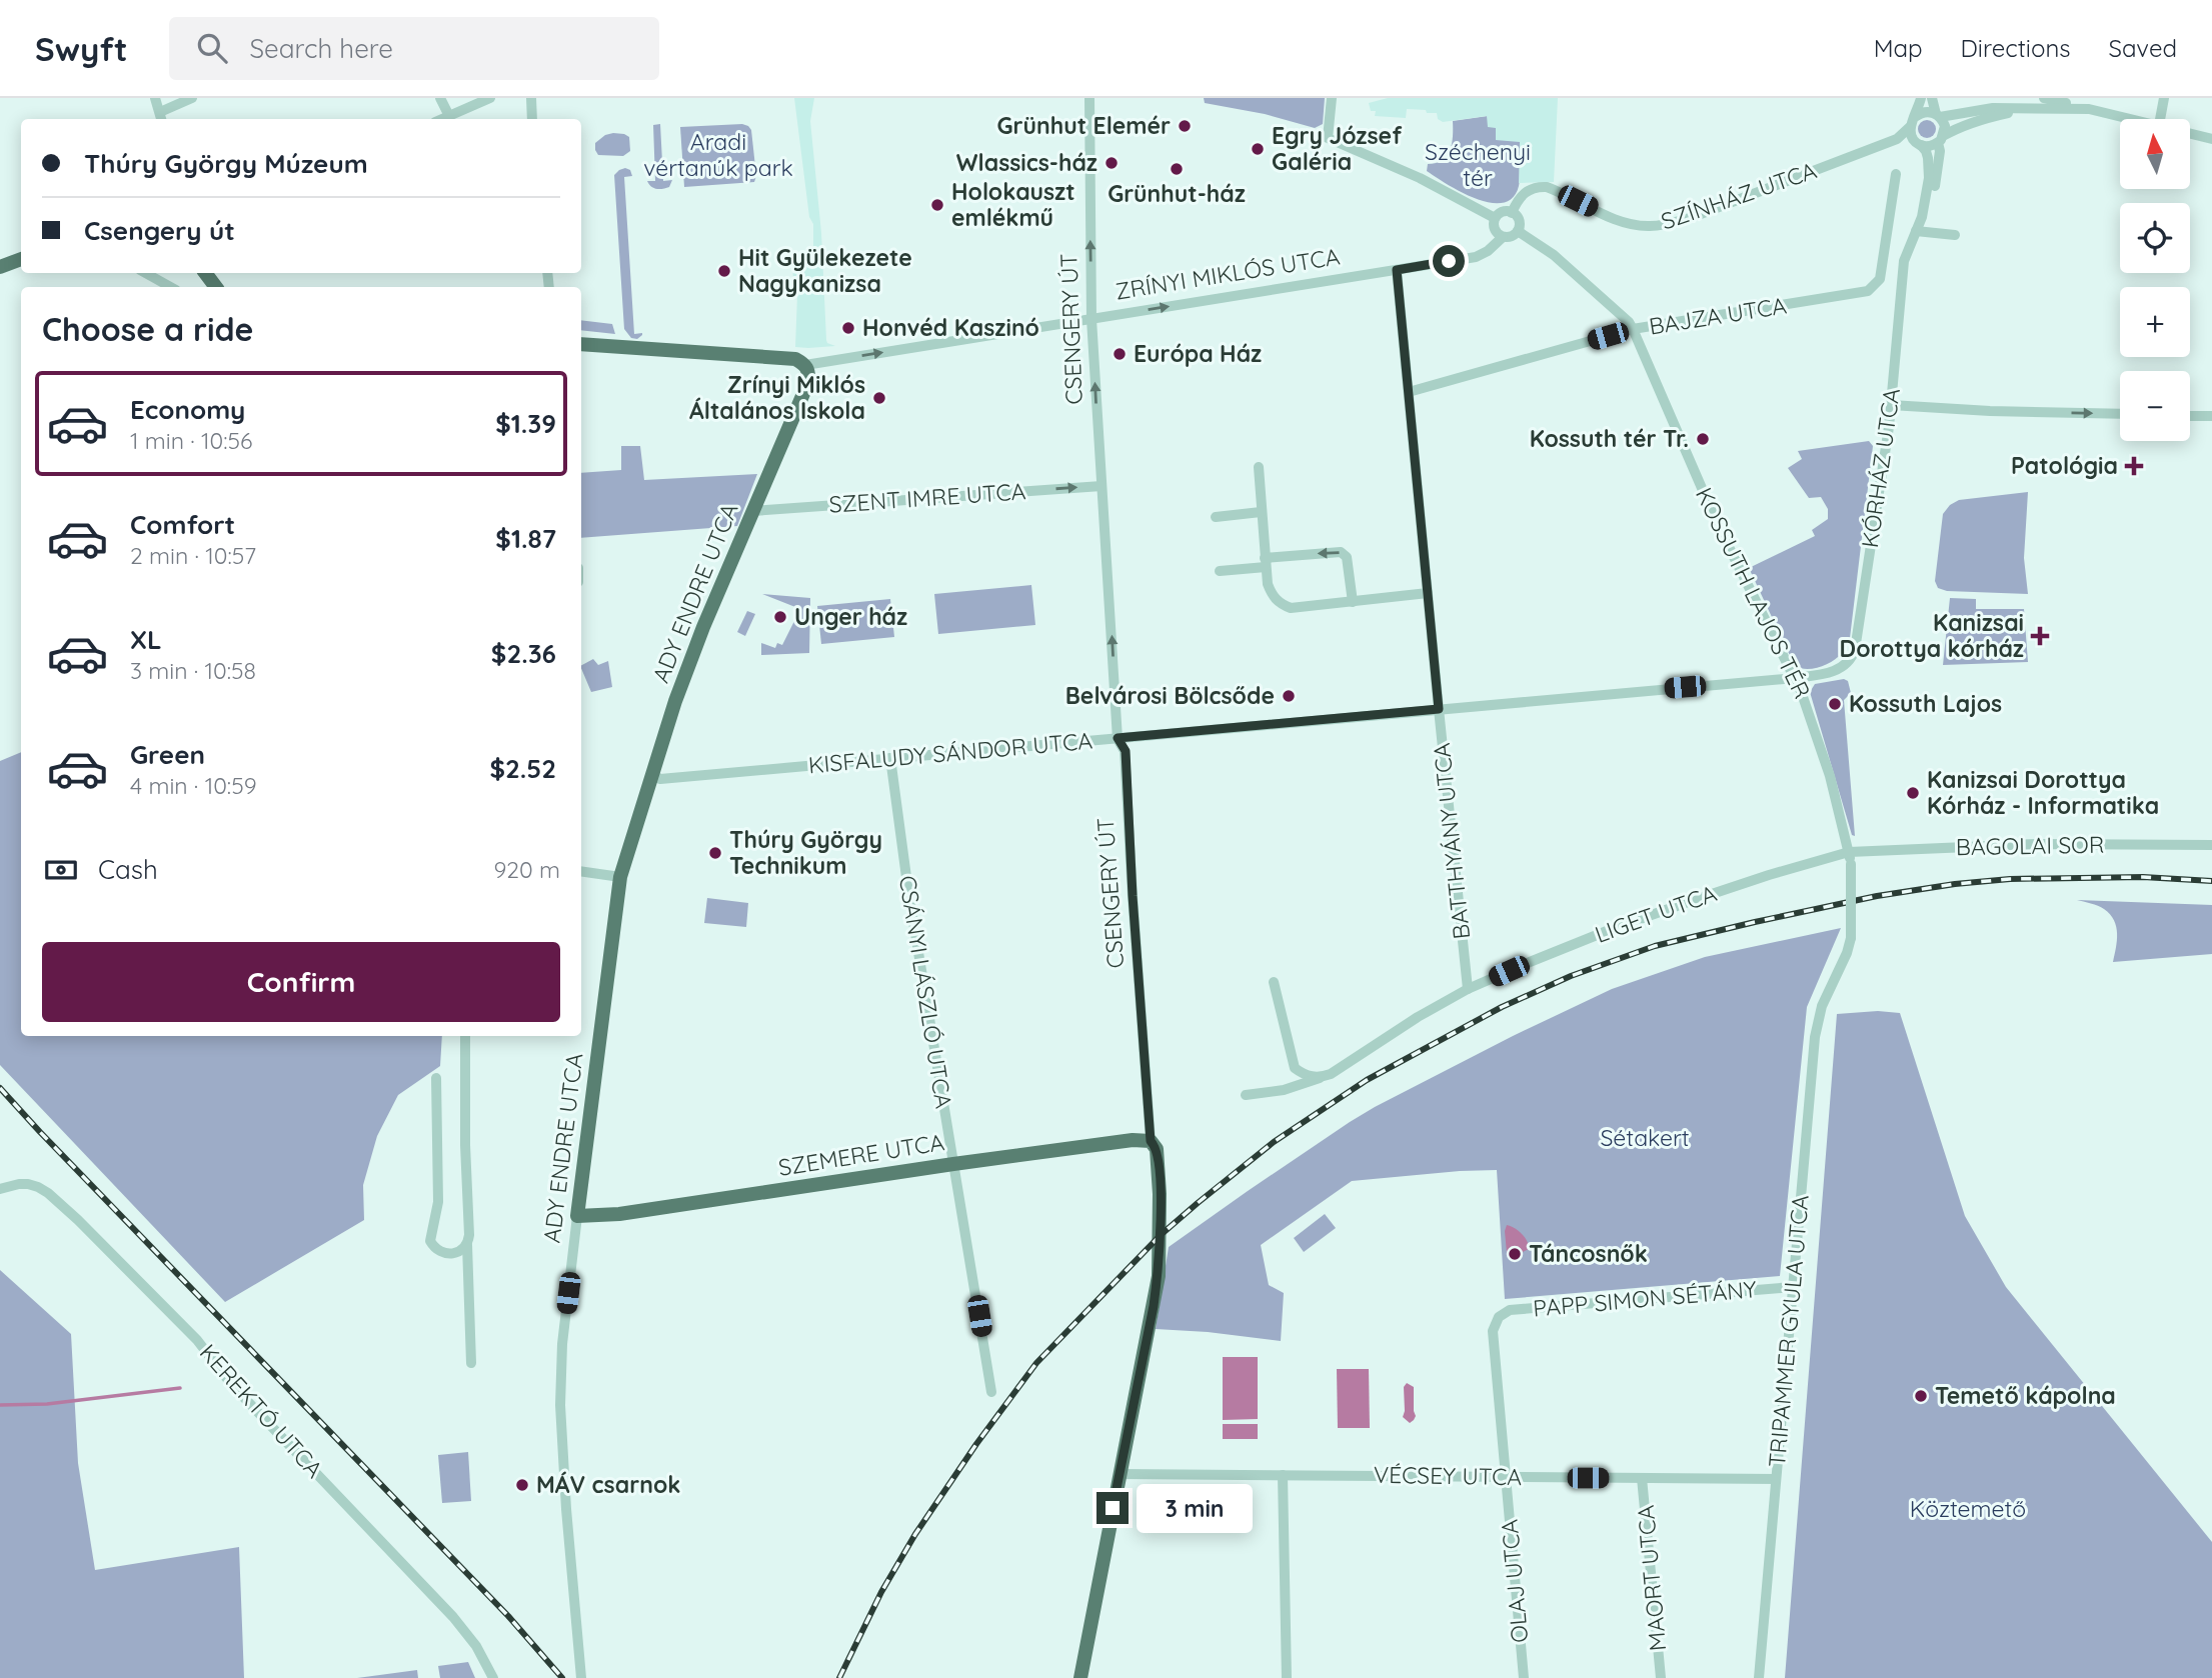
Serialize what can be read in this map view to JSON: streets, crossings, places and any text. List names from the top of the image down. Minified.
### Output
{"streets":{"main road":["ZRÍNYI MIKLÓS UTCA","CSENGERY ÚT","ADY ENDRE UTCA","SZEMERE UTCA"],"street":["SZÍNHÁZ UTCA","BAJZA UTCA","KÓRHÁZ UTCA","SZENT IMRE UTCA","KOSSUTH LAJOS TÉR","KISFALUDY SÁNDOR UTCA","BATTHYÁNY UTCA","BAGOLAI SOR","LIGET UTCA","CSÁNYI LÁSZLÓ UTCA","PAPP SIMON SÉTÁNY","TRIPAMMER GYULA UTCA","KEREKTÓ UTCA","VÉCSEY UTCA","MAORT UTCA","OLAJ UTCA"]},"crossings":[["SZÍNHÁZ UTCA","ZRÍNYI MIKLÓS UTCA"],["SZÍNHÁZ UTCA","KÓRHÁZ UTCA"],["ZRÍNYI MIKLÓS UTCA","CSENGERY ÚT"],["ZRÍNYI MIKLÓS UTCA","ADY ENDRE UTCA"],["ZRÍNYI MIKLÓS UTCA","BATTHYÁNY UTCA"],["BAJZA UTCA","KOSSUTH LAJOS TÉR"],["BAJZA UTCA","BATTHYÁNY UTCA"],["CSENGERY ÚT","SZENT IMRE UTCA"],["CSENGERY ÚT","KISFALUDY SÁNDOR UTCA"],["CSENGERY ÚT","SZEMERE UTCA"],["CSENGERY ÚT","VÉCSEY UTCA"],["KÓRHÁZ UTCA","KOSSUTH LAJOS TÉR"],["KÓRHÁZ UTCA","KISFALUDY SÁNDOR UTCA"],["SZENT IMRE UTCA","ADY ENDRE UTCA"],["ADY ENDRE UTCA","KISFALUDY SÁNDOR UTCA"],["ADY ENDRE UTCA","SZEMERE UTCA"],["KOSSUTH LAJOS TÉR","KISFALUDY SÁNDOR UTCA"],["KOSSUTH LAJOS TÉR","BAGOLAI SOR"],["KOSSUTH LAJOS TÉR","LIGET UTCA"],["KOSSUTH LAJOS TÉR","TRIPAMMER GYULA UTCA"],["KISFALUDY SÁNDOR UTCA","BATTHYÁNY UTCA"],["KISFALUDY SÁNDOR UTCA","CSÁNYI LÁSZLÓ UTCA"],["BATTHYÁNY UTCA","LIGET UTCA"],["BAGOLAI SOR","LIGET UTCA"],["CSÁNYI LÁSZLÓ UTCA","SZEMERE UTCA"],["PAPP SIMON SÉTÁNY","TRIPAMMER GYULA UTCA"],["PAPP SIMON SÉTÁNY","OLAJ UTCA"],["TRIPAMMER GYULA UTCA","VÉCSEY UTCA"],["VÉCSEY UTCA","MAORT UTCA"],["VÉCSEY UTCA","OLAJ UTCA"]],"one_way":["ZRÍNYI MIKLÓS UTCA","CSENGERY ÚT","SZENT IMRE UTCA"],"parks":["Aradi vértanúk park","Széchenyi tér","Sétakert","Köztemető"],"places":{"other":["Grünhut Elemér","Egry József Galéria","Wlassics-ház","Grünhut-ház","Holokauszt emlékmű","Hit Gyülekezete Nagykanizsa","Honvéd Kaszinó","Európa Ház","Zrínyi Miklós Általános Iskola","Kossuth tér Tr.","Unger ház","Belvárosi Bölcsőde","Kossuth Lajos","Kanizsai Dorottya Kórház - Informatika","Thúry György Technikum","Táncosnők","Temető kápolna","MÁV csarnok"],"health":["Patológia","Kanizsai Dorottya kórház"]},"north":"top","page":{"header":"Swyft","search":"Search here","nav":["Map","Directions","Saved"],"map_buttons":["+","−"],"banner":["Thúry György Múzeum","Csengery út"],"heading":"Choose a ride","list":[{"name":"Economy","note":"1 min · 10:56","value":"$1.39"},{"name":"Comfort","note":"2 min · 10:57","value":"$1.87"},{"name":"XL","note":"3 min · 10:58","value":"$2.36"},{"name":"Green","note":"4 min · 10:59","value":"$2.52"}],"pay":["Cash","920 m"],"buttons":"Confirm","bubble":"3 min"}}
